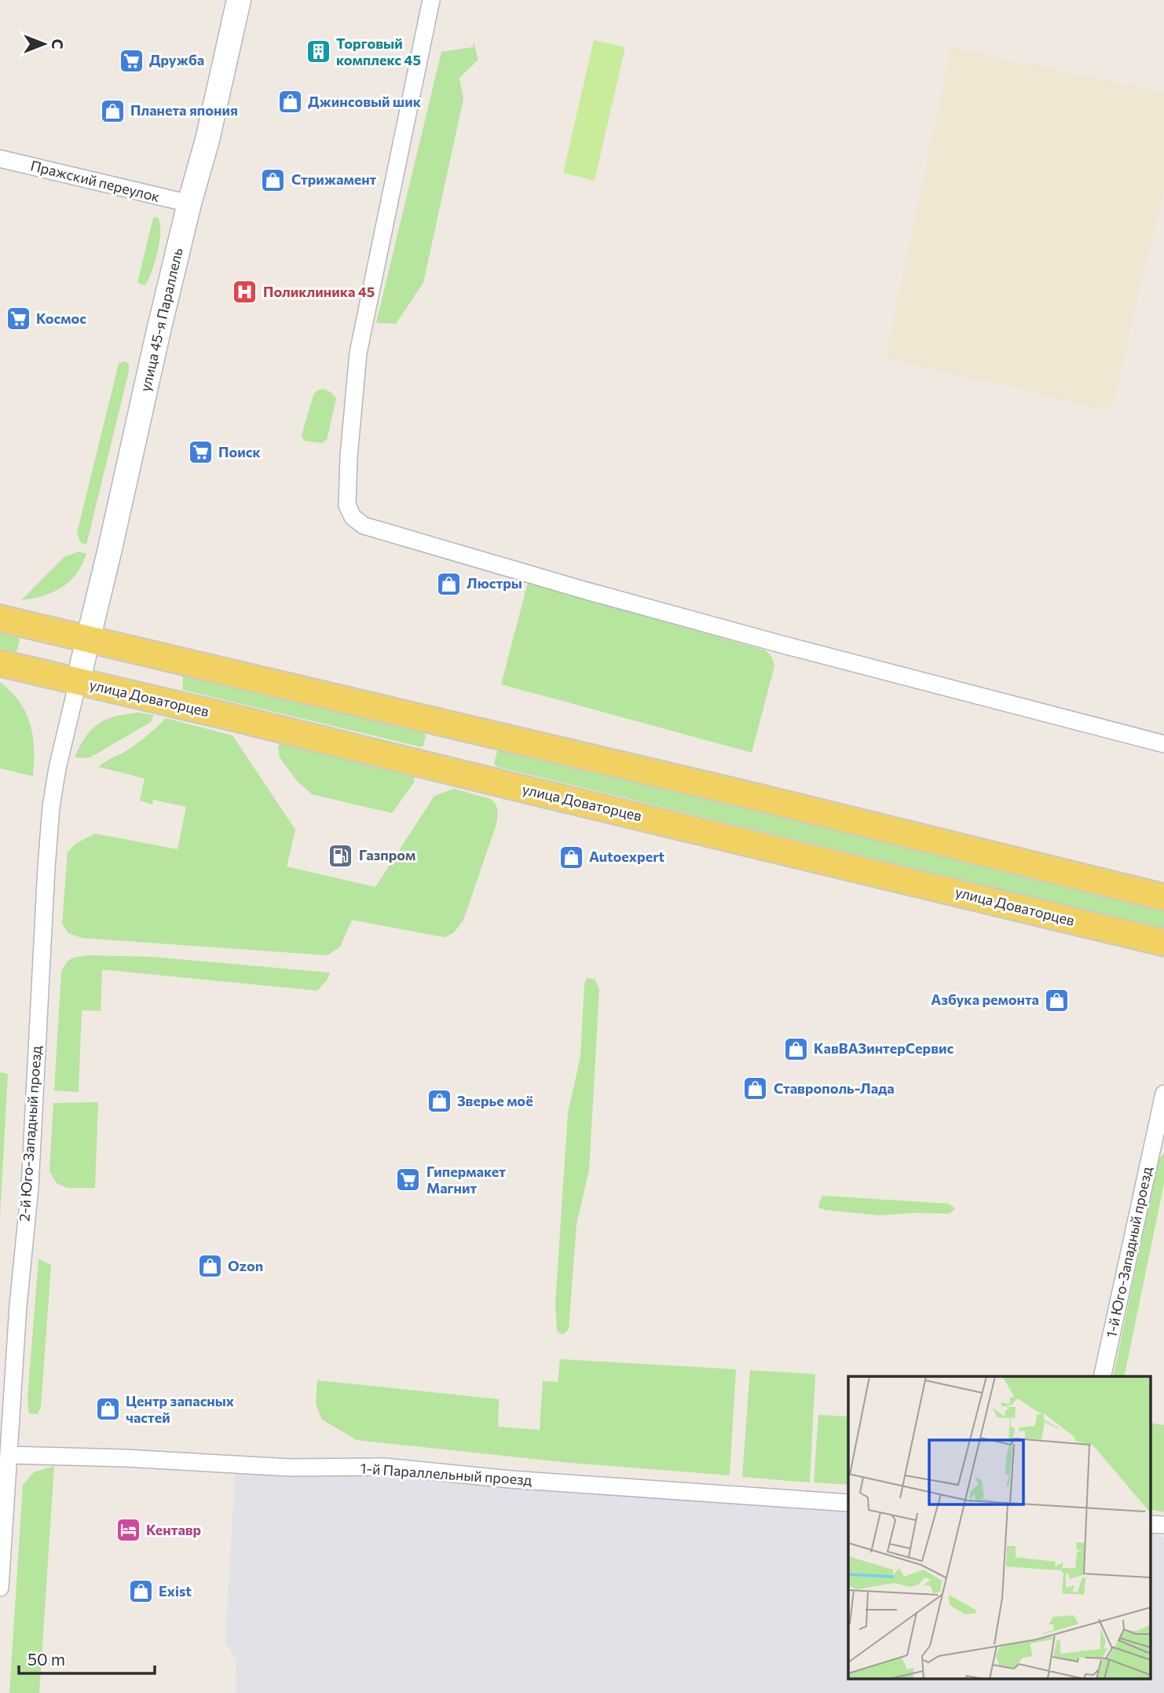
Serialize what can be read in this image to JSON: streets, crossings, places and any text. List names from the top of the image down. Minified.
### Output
{"streets":{"main road":["улица 45-я Параллель","улица Доваторцев"],"street":["Пражский переулок","2-й Юго-Западный проезд","1-й Юго-Западный проезд","1-й Параллельный проезд"]},"crossings":[["Пражский переулок","улица 45-я Параллель"],["улица 45-я Параллель","улица Доваторцев"],["улица 45-я Параллель","2-й Юго-Западный проезд"],["улица Доваторцев","2-й Юго-Западный проезд"],["2-й Юго-Западный проезд","1-й Параллельный проезд"]],"places":{"building":["Торговый комплекс 45"],"supermarket":["Дружба","Космос","Поиск","Гипермакет Магнит"],"shop":["Джинсовый шик","Планета япония","Стрижамент","Люстры","Autoexpert","Азбука ремонта","КавВАЗинтерСервис","Ставрополь-Лада","Зверье моё","Ozon","Центр запасных частей","Exist"],"hospital":["Поликлиника 45"],"fuel station":["Газпром"],"hotel":["Кентавр"]},"scale_bar":"50 m","north":"right"}
